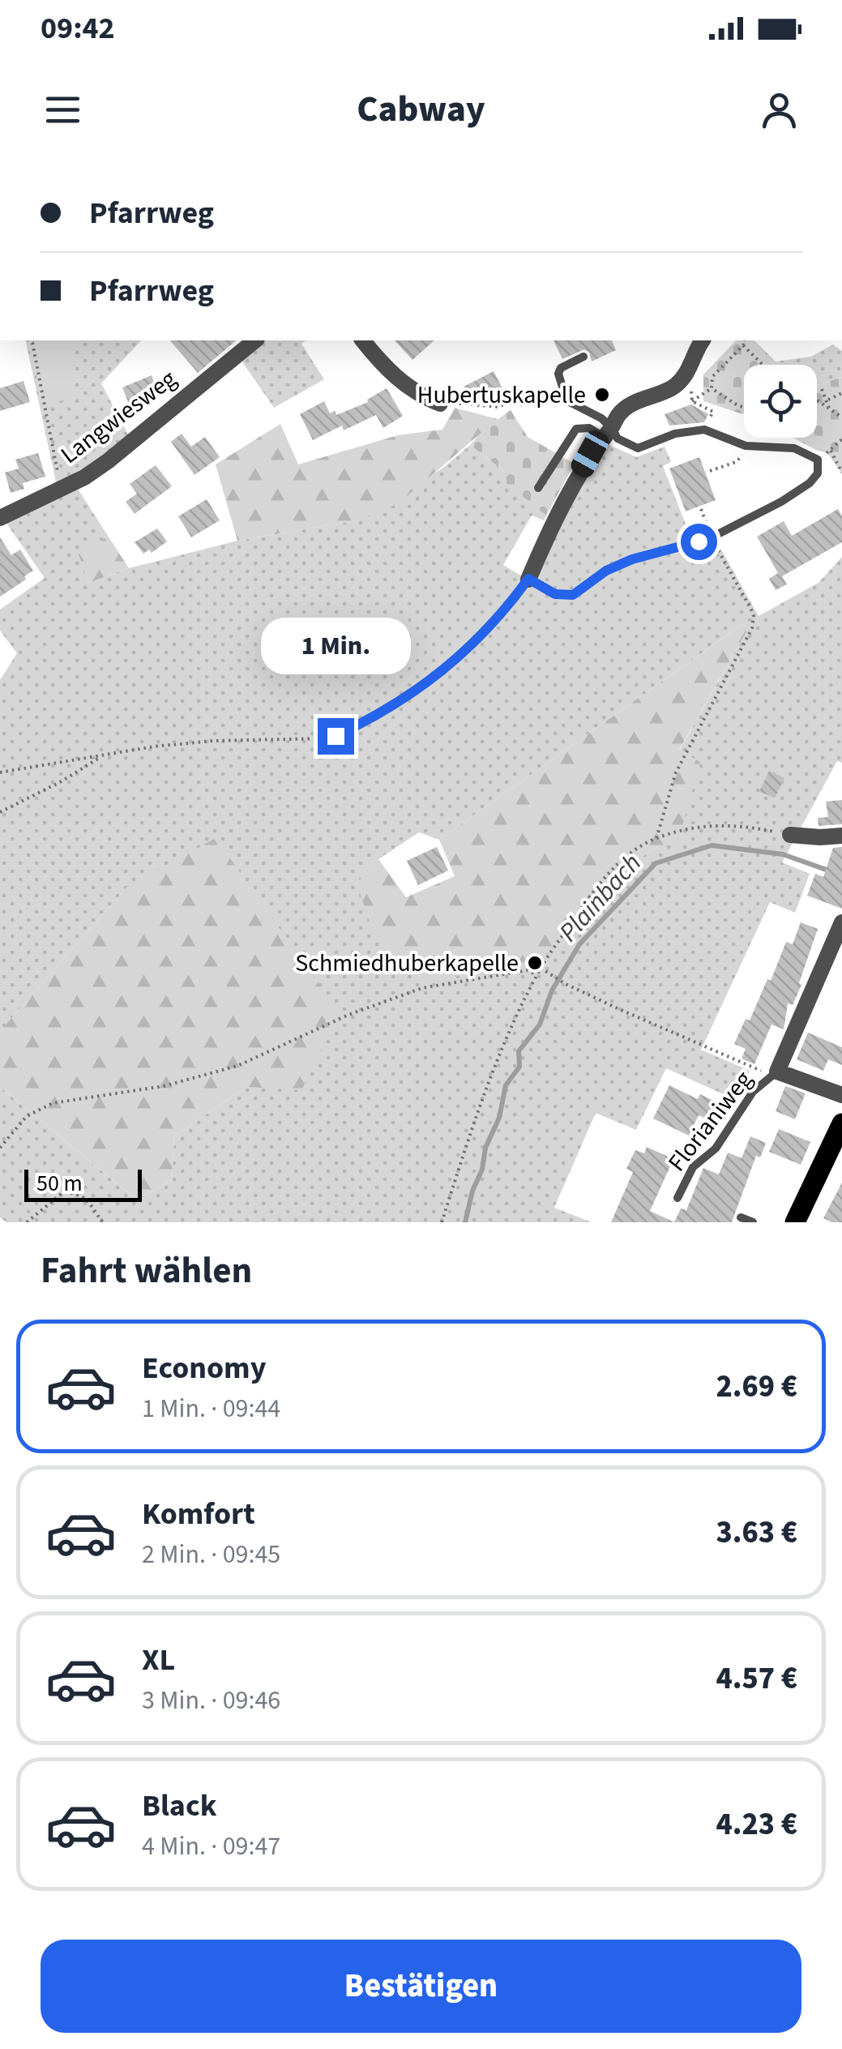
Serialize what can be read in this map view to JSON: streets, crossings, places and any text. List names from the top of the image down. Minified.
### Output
{"streets":{"street":["Langwiesweg"],"lane":["Florianiweg"]},"water":["Plainbach"],"places":["Hubertuskapelle","Schmiedhuberkapelle"],"scale_bar":"50 m","page":{"status":"09:42","header":"Cabway","banner":["Pfarrweg","Pfarrweg"],"bubble":"1 Min.","scale":"50 m","heading":"Fahrt wählen","list":[{"name":"Economy","note":"1 Min. · 09:44","value":"2.69 €"},{"name":"Komfort","note":"2 Min. · 09:45","value":"3.63 €"},{"name":"XL","note":"3 Min. · 09:46","value":"4.57 €"},{"name":"Black","note":"4 Min. · 09:47","value":"4.23 €"}],"buttons":"Bestätigen"}}
